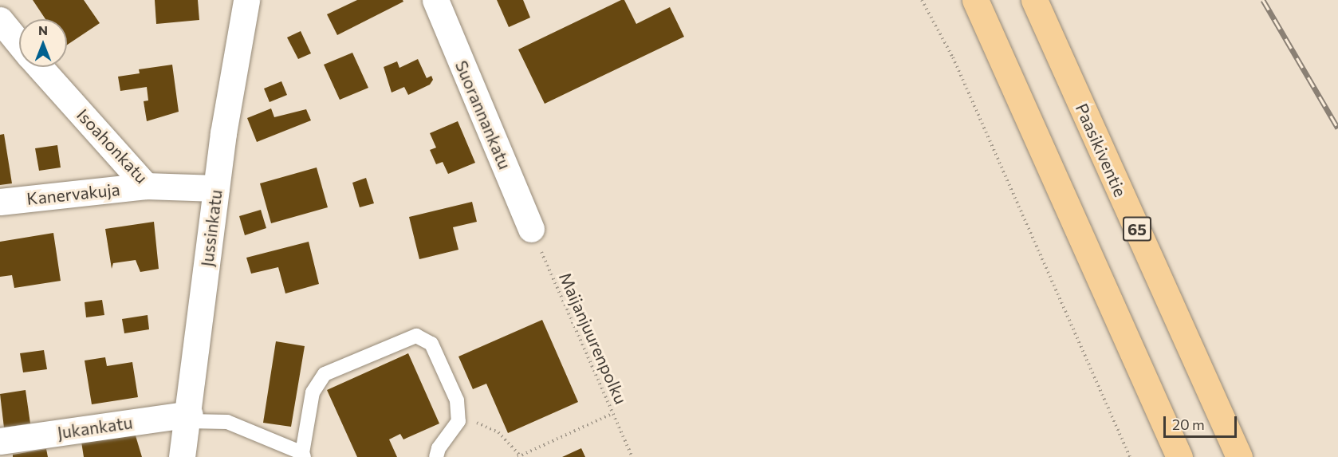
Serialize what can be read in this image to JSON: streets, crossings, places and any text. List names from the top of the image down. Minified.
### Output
{"streets":{"highway":["Paasikiventie","65"],"street":["Suorannankatu","Isoahonkatu","Kanervakuja","Jussinkatu","Jukankatu"],"path":["Maijanjuurenpolku"]},"crossings":[["Suorannankatu","Maijanjuurenpolku"],["Isoahonkatu","Kanervakuja"],["Isoahonkatu","Jussinkatu"],["Jussinkatu","Jukankatu"]],"scale_bar":"20 m","north":"top"}
